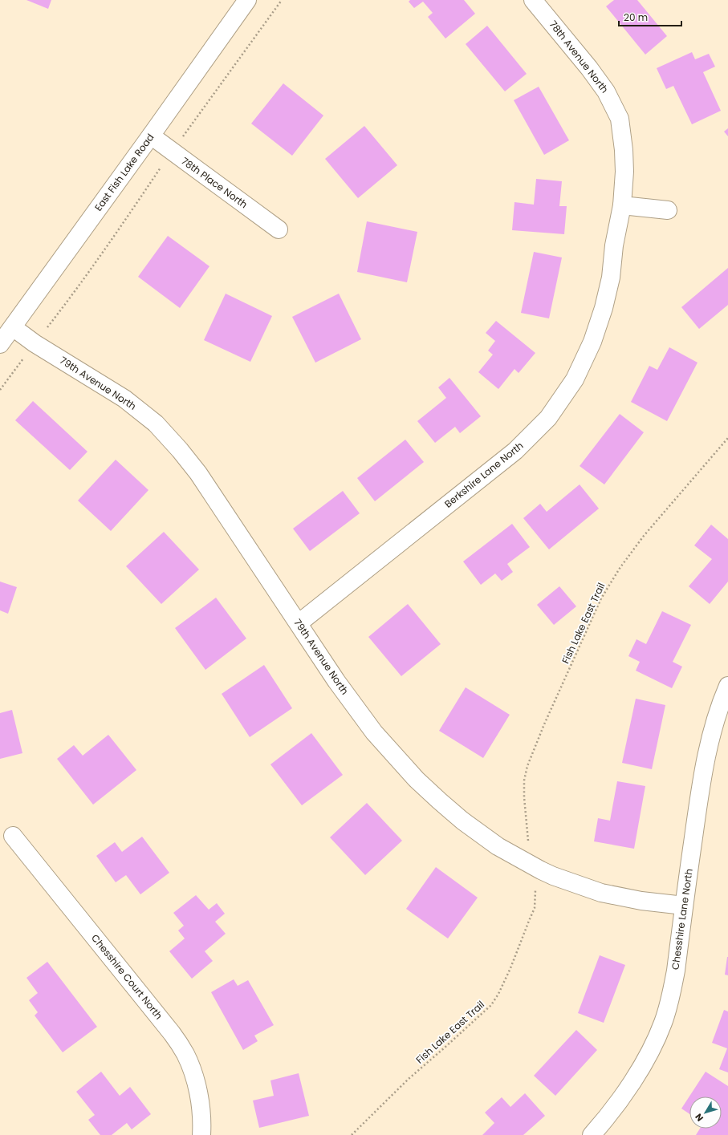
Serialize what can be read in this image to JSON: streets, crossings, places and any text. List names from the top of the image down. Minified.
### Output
{"streets":{"street":["78th Avenue North","East Fish Lake Road","78th Place North","79th Avenue North","Berkshire Lane North","Chesshire Lane North","Chesshire Court North"],"path":["Fish Lake East Trail"]},"crossings":[["78th Avenue North","Berkshire Lane North"],["East Fish Lake Road","78th Place North"],["East Fish Lake Road","79th Avenue North"],["79th Avenue North","Berkshire Lane North"],["79th Avenue North","Chesshire Lane North"]],"scale_bar":"20 m","north":"bottom left"}
